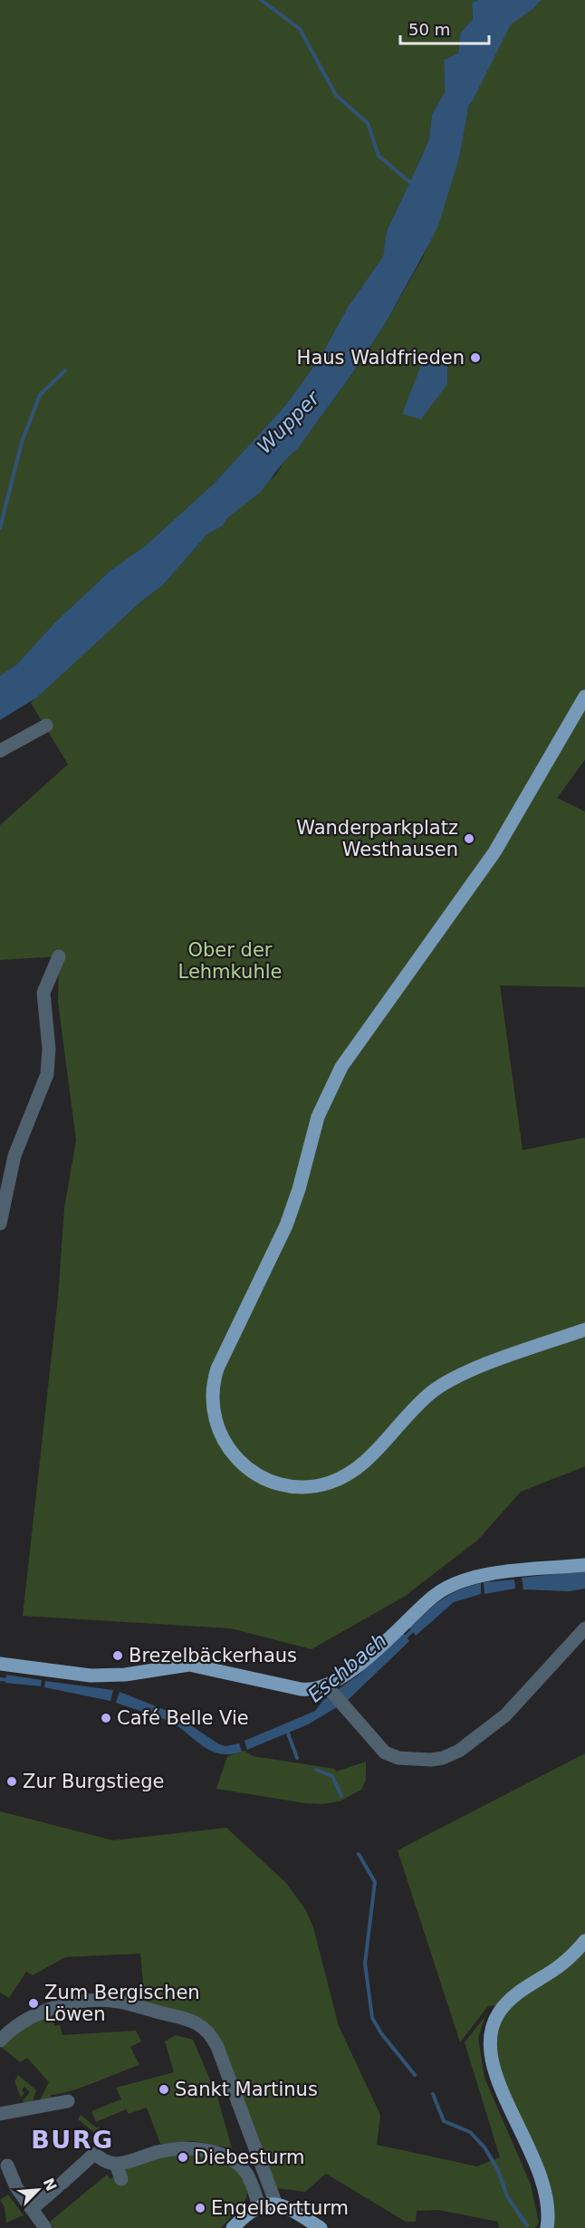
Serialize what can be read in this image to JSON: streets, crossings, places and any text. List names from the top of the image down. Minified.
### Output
{"districts":["BURG"],"water":["Wupper","Eschbach"],"parks":["Ober der Lehmkuhle"],"places":["Haus Waldfrieden","Wanderparkplatz Westhausen","Brezelbäckerhaus","Café Belle Vie","Zur Burgstiege","Zum Bergischen Löwen","Sankt Martinus","Diebesturm","Engelbertturm"],"scale_bar":"50 m","north":"top right"}
